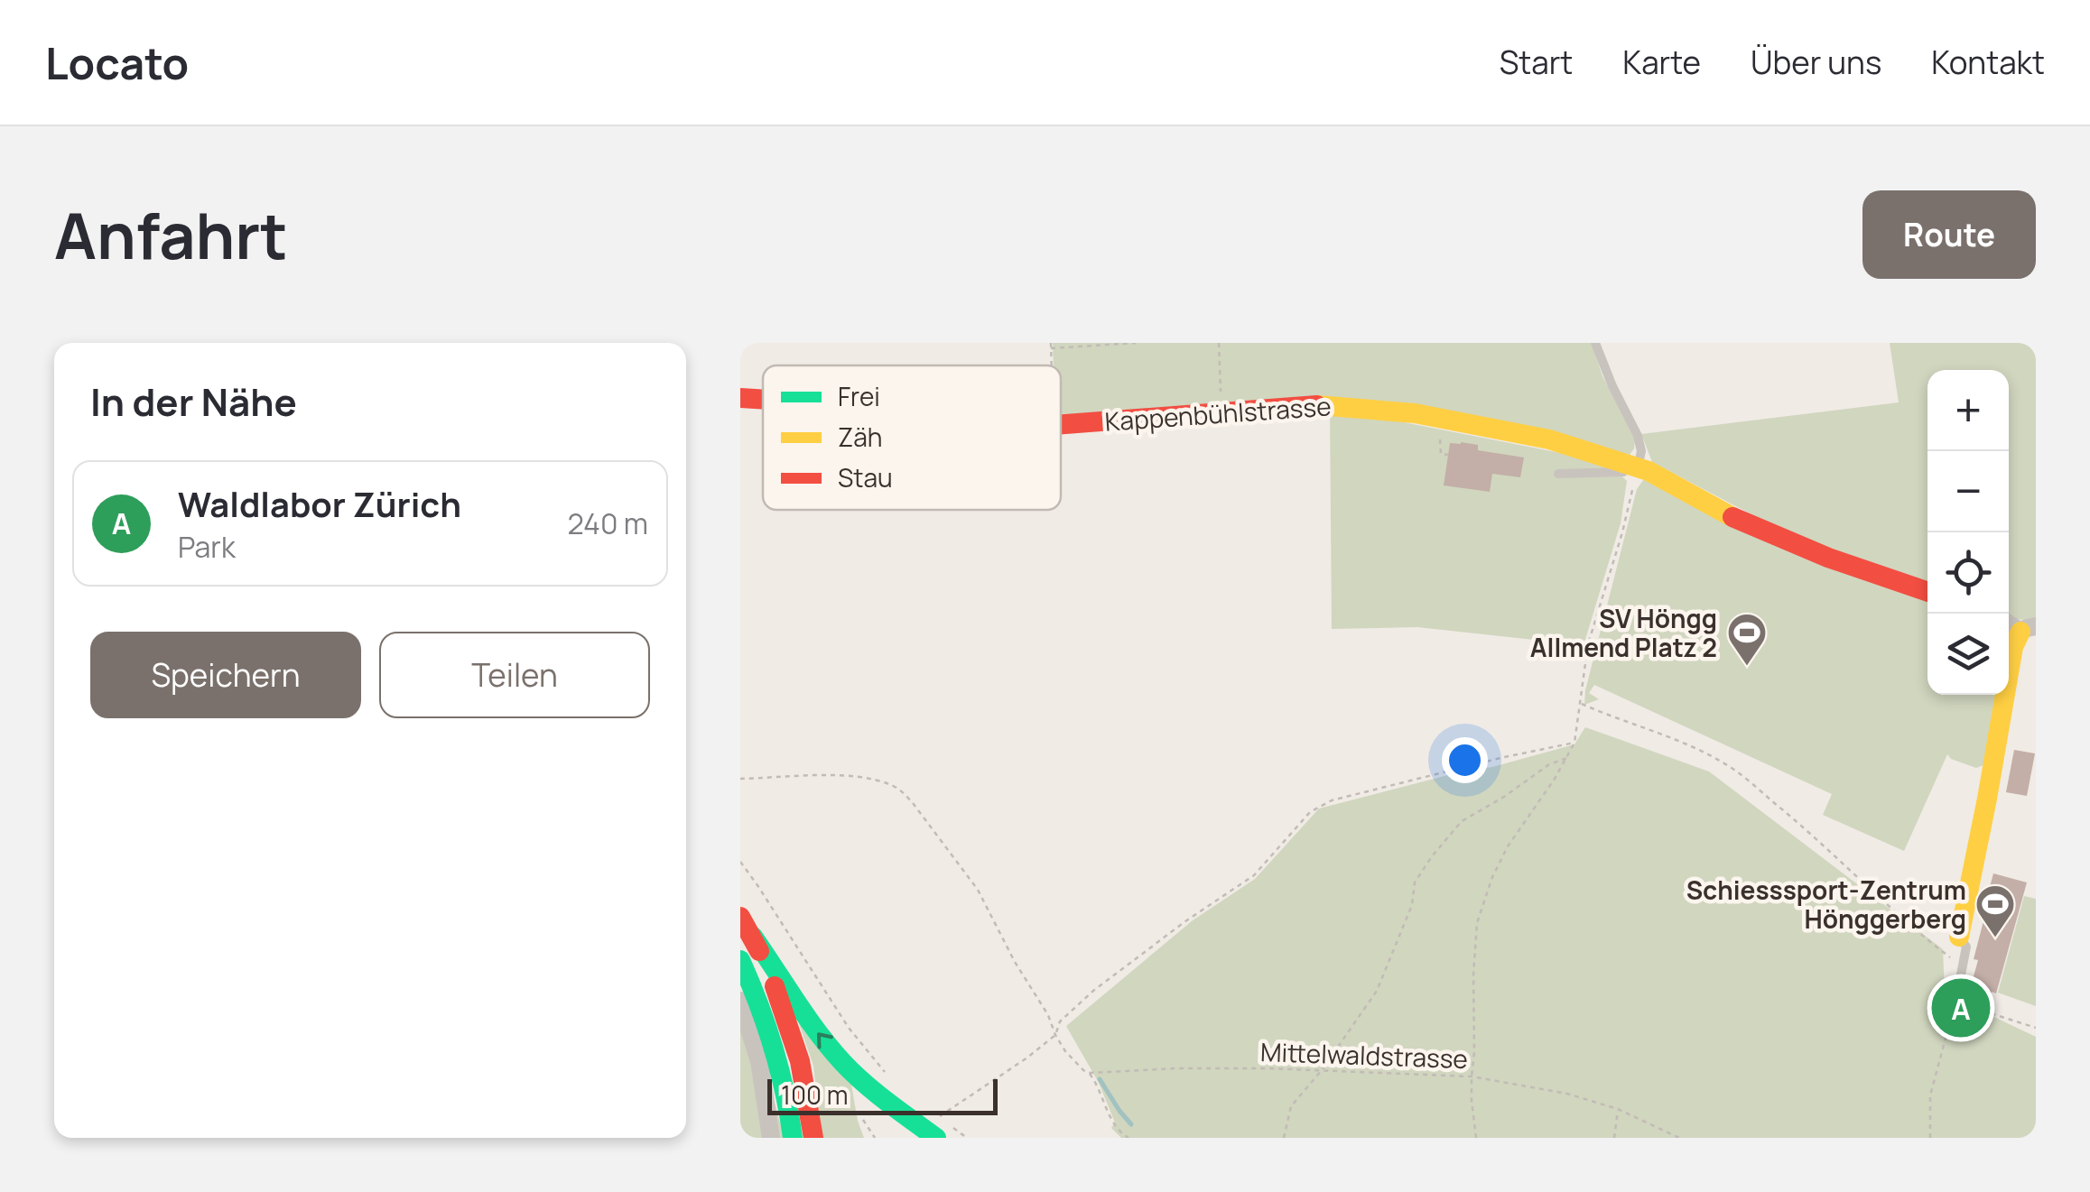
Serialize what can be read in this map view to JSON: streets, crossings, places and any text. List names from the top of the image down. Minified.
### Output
{"streets":{"street":["Kappenbühlstrasse"],"path":["Mittelwaldstrasse"]},"places":{"sports":["SV Höngg Allmend Platz 2","Schiesssport-Zentrum Hönggerberg"]},"legend":["Frei","Zäh","Stau"],"scale_bar":"100 m","page":{"header":"Locato","nav":["Start","Karte","Über uns","Kontakt"],"buttons":["Route",["Speichern","Teilen"]],"title":"Anfahrt","heading":"In der Nähe","map_buttons":["+","−"],"list":[{"mark":"A","name":"Waldlabor Zürich","note":"Park","value":"240 m"}],"pins":"A","scale":"100 m"}}
